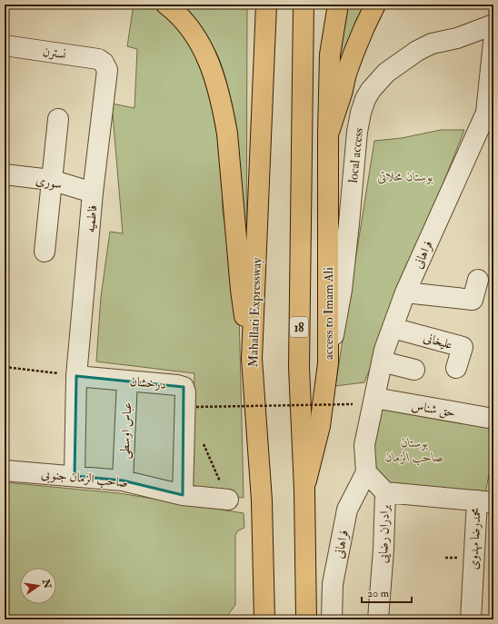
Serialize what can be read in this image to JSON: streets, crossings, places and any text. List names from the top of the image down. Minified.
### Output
{"streets":{"main road":["Mahallati Expressway","access to Imam Ali","18"],"street":["نسترن","local access","سوری","فاطمیه","فراهانی","علیخانی","درخشان","حق شناس","عباس اوسطی","صاحب الزمان جنوبی","برادران رضایی","محمدرضا مهدوی"]},"crossings":[["نسترن","فاطمیه"],["local access","access to Imam Ali"],["سوری","فاطمیه"],["فاطمیه","درخشان"],["فاطمیه","صاحب الزمان جنوبی"],["فراهانی","علیخانی"],["فراهانی","حق شناس"],["access to Imam Ali","18"],["درخشان","عباس اوسطی"],["درخشان","صاحب الزمان جنوبی"],["عباس اوسطی","صاحب الزمان جنوبی"]],"parks":["بوستان محلاتی","بوستان صاحب الزمان"],"scale_bar":"20 m","north":"right"}
